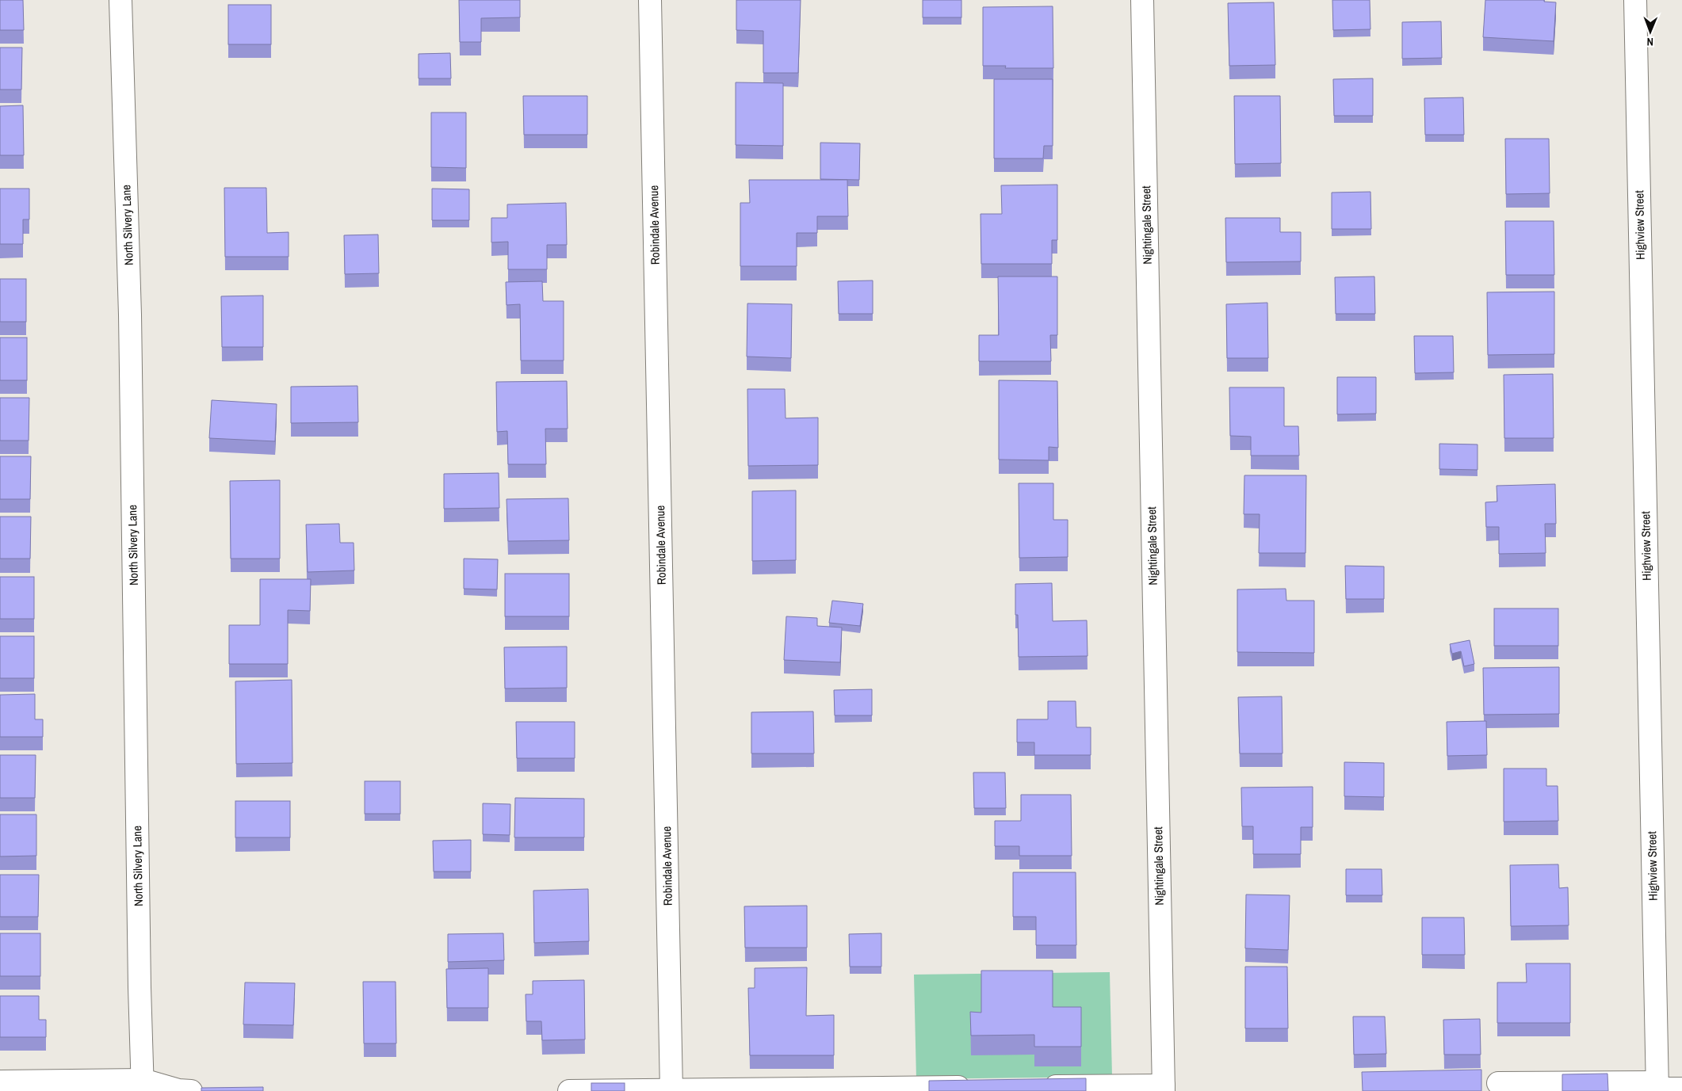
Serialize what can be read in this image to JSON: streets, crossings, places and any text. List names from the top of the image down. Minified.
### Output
{"streets":{"street":["North Silvery Lane","Robindale Avenue","Nightingale Street","Highview Street"]},"north":"bottom"}
